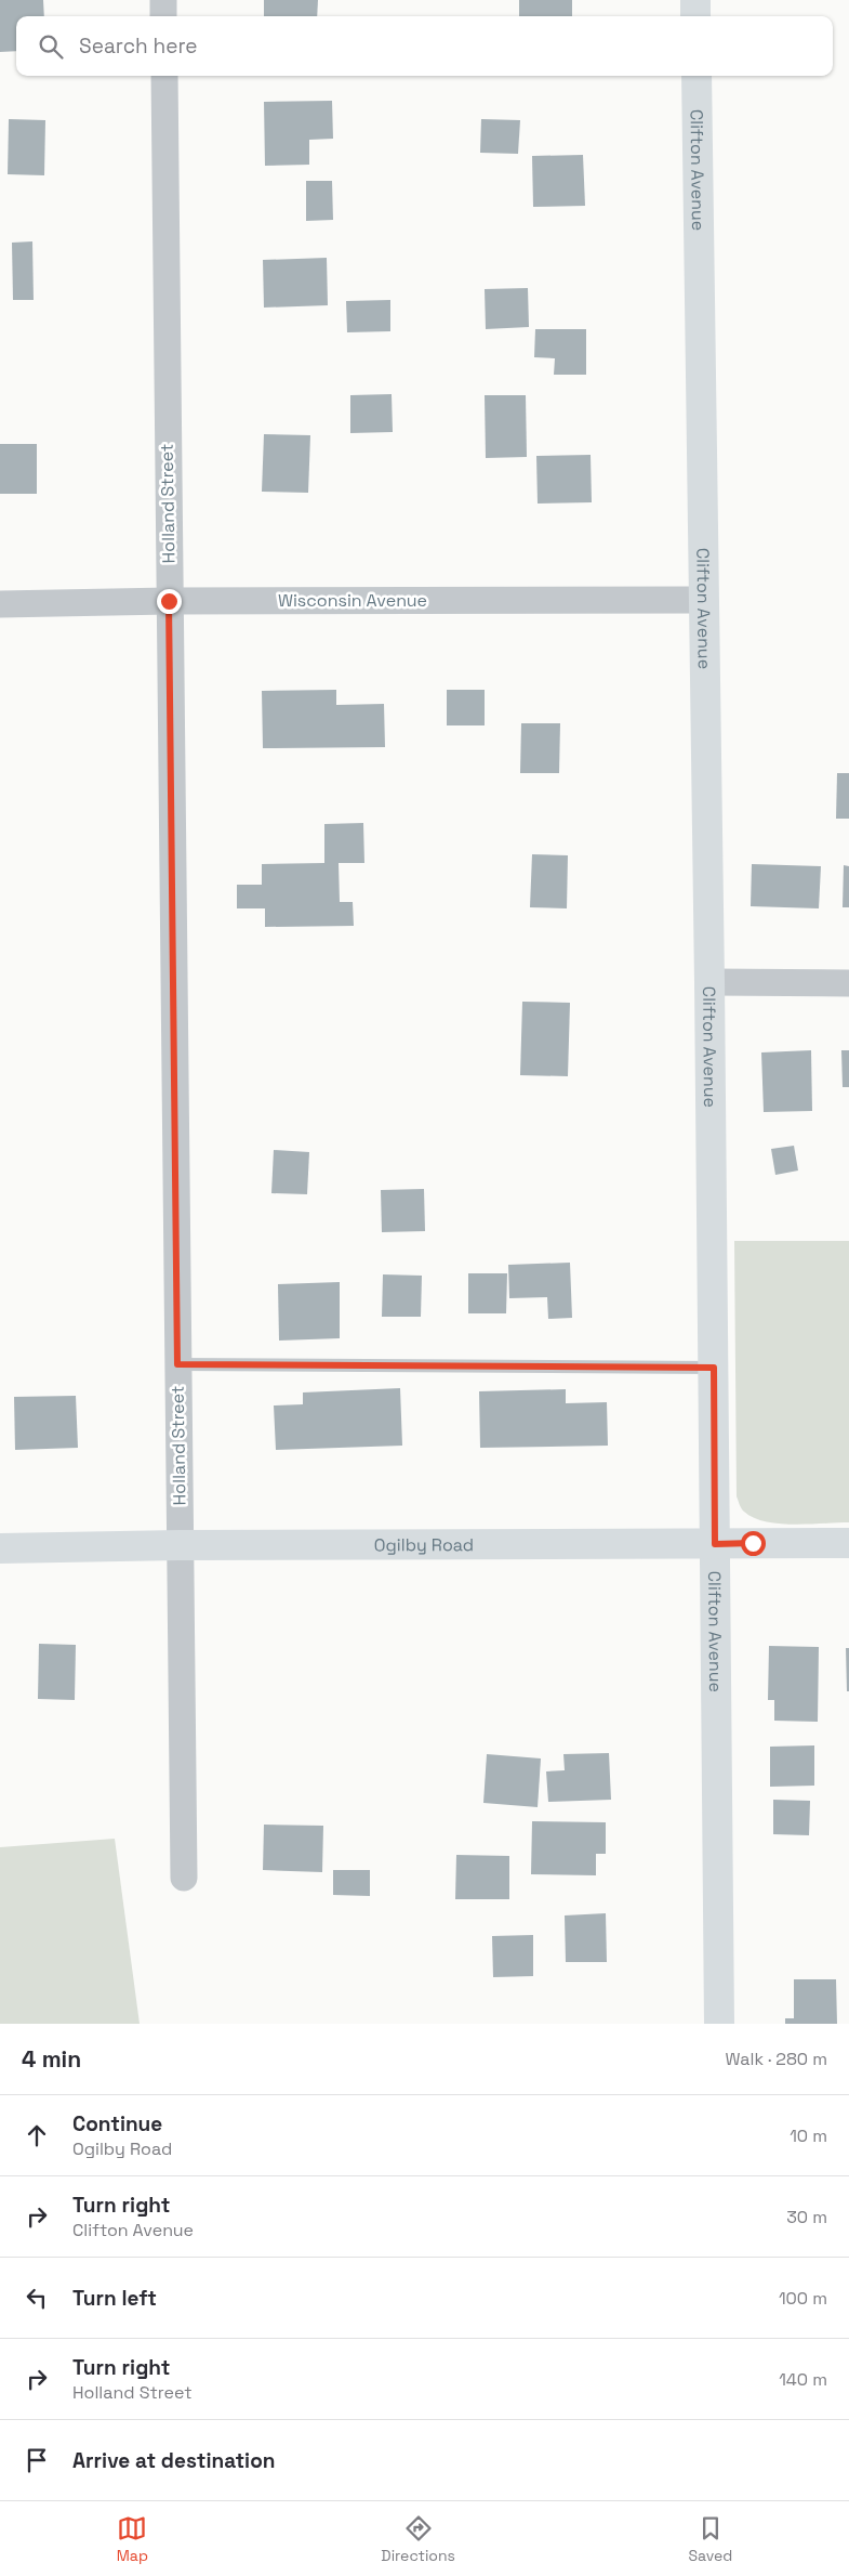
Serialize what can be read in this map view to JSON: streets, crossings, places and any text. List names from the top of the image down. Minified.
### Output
{"streets":{"street":["Clifton Avenue","Holland Street","Wisconsin Avenue","Ogilby Road"]},"crossings":[["Clifton Avenue","Wisconsin Avenue"],["Clifton Avenue","Ogilby Road"],["Holland Street","Wisconsin Avenue"],["Holland Street","Ogilby Road"]],"page":{"search":"Search here","heading":["4 min","Walk · 280 m"],"list":[["Continue","Ogilby Road","10 m"],["Turn right","Clifton Avenue","30 m"],["Turn left","100 m"],["Turn right","Holland Street","140 m"],"Arrive at destination"],"nav":["Map","Directions","Saved"]}}
